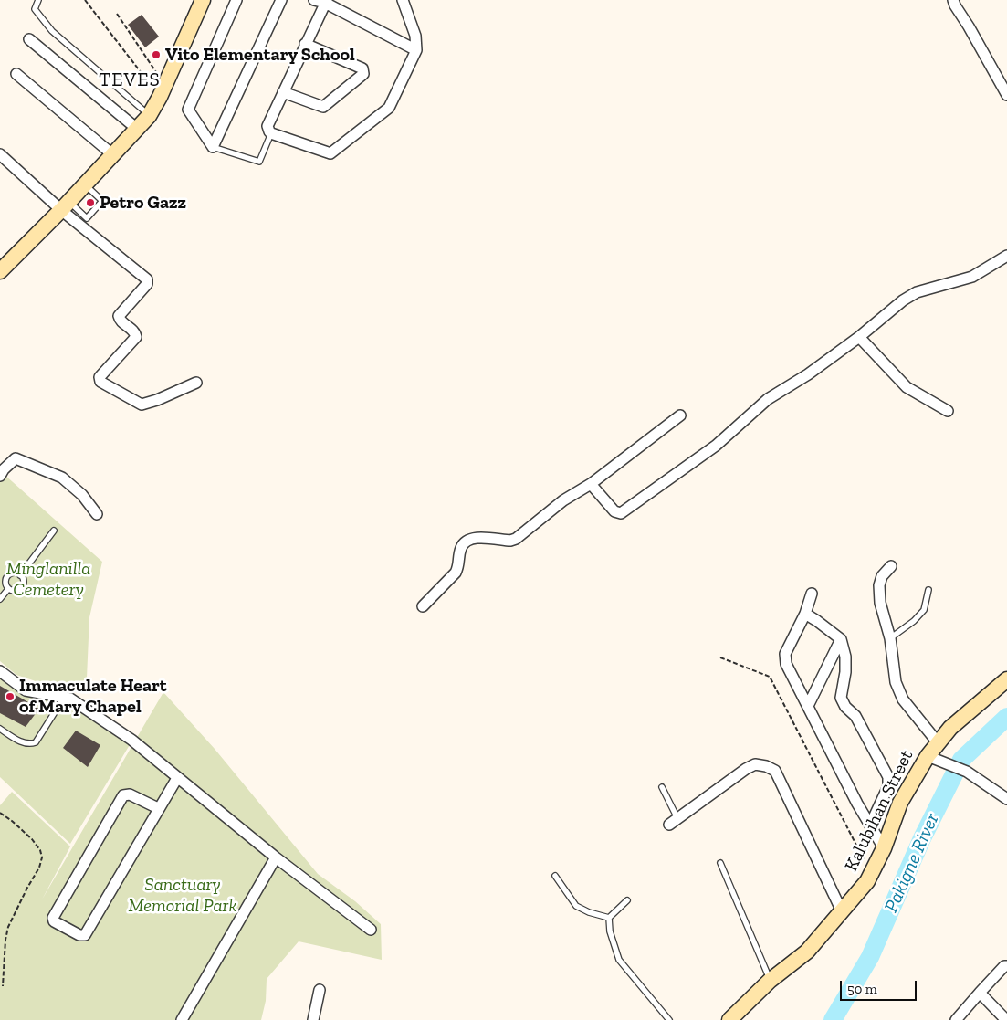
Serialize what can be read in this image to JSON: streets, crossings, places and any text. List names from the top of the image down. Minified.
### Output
{"streets":{"street":["Kalubihan Street"]},"districts":["TEVES"],"water":["Pakigne River"],"parks":["Minglanilla Cemetery","Sanctuary Memorial Park"],"places":["Vito Elementary School","Petro Gazz","Immaculate Heart of Mary Chapel"],"scale_bar":"50 m"}
